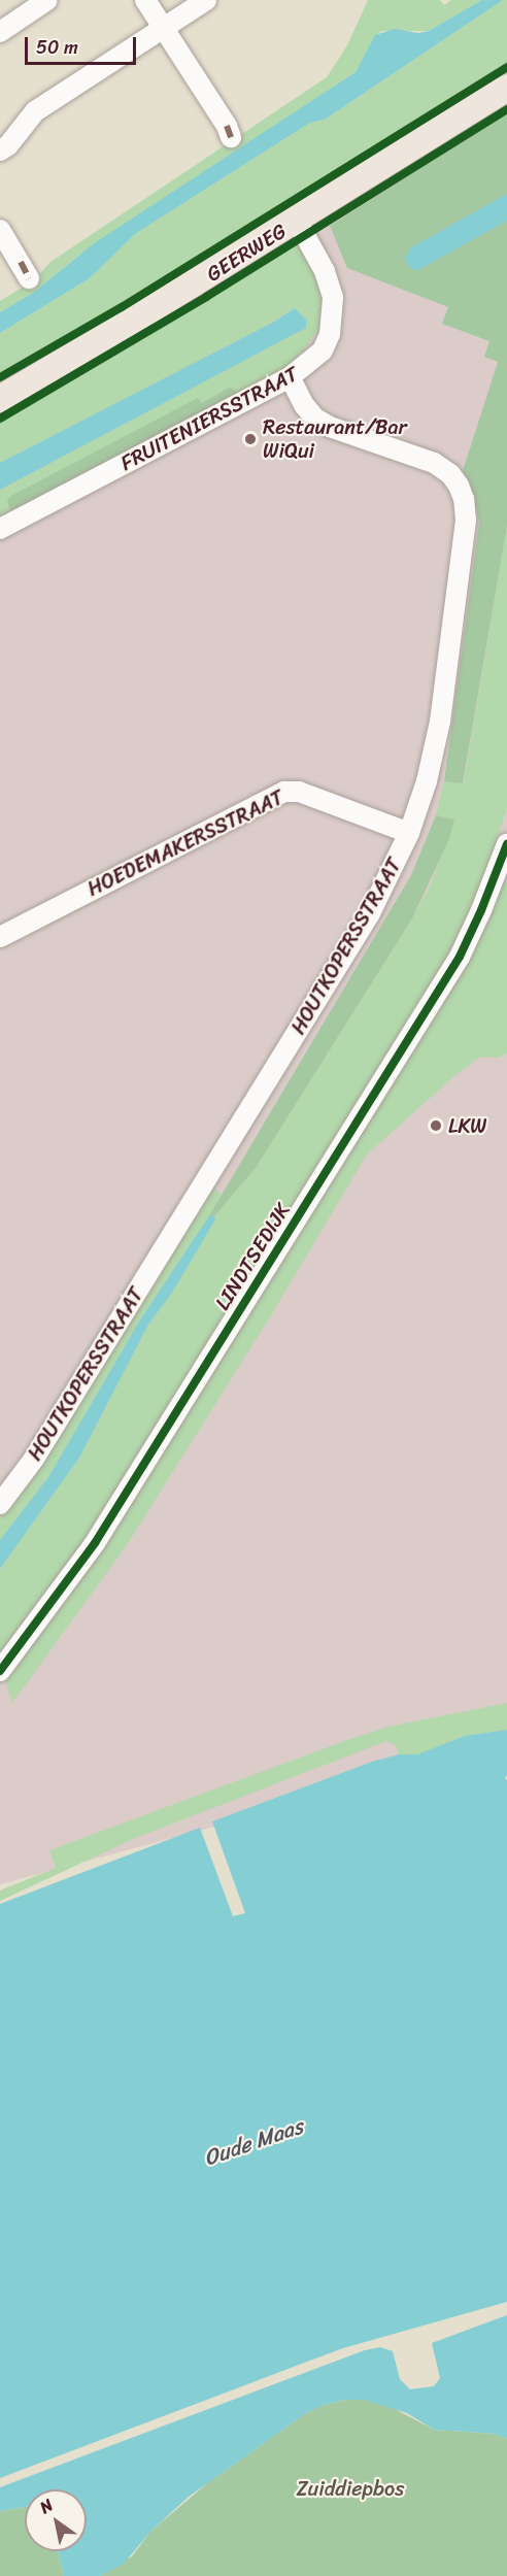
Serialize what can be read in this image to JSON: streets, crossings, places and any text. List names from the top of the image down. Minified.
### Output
{"streets":{"main road":["GEERWEG"],"street":["FRUITENIERSSTRAAT","HOEDEMAKERSSTRAAT","HOUTKOPERSSTRAAT","LINDTSEDIJK"]},"crossings":[["GEERWEG","FRUITENIERSSTRAAT"],["FRUITENIERSSTRAAT","HOUTKOPERSSTRAAT"],["HOEDEMAKERSSTRAAT","HOUTKOPERSSTRAAT"]],"water":["Oude Maas"],"parks":["Zuiddiepbos"],"places":["Restaurant/Bar WiQui","LKW"],"scale_bar":"50 m","north":"top left"}
